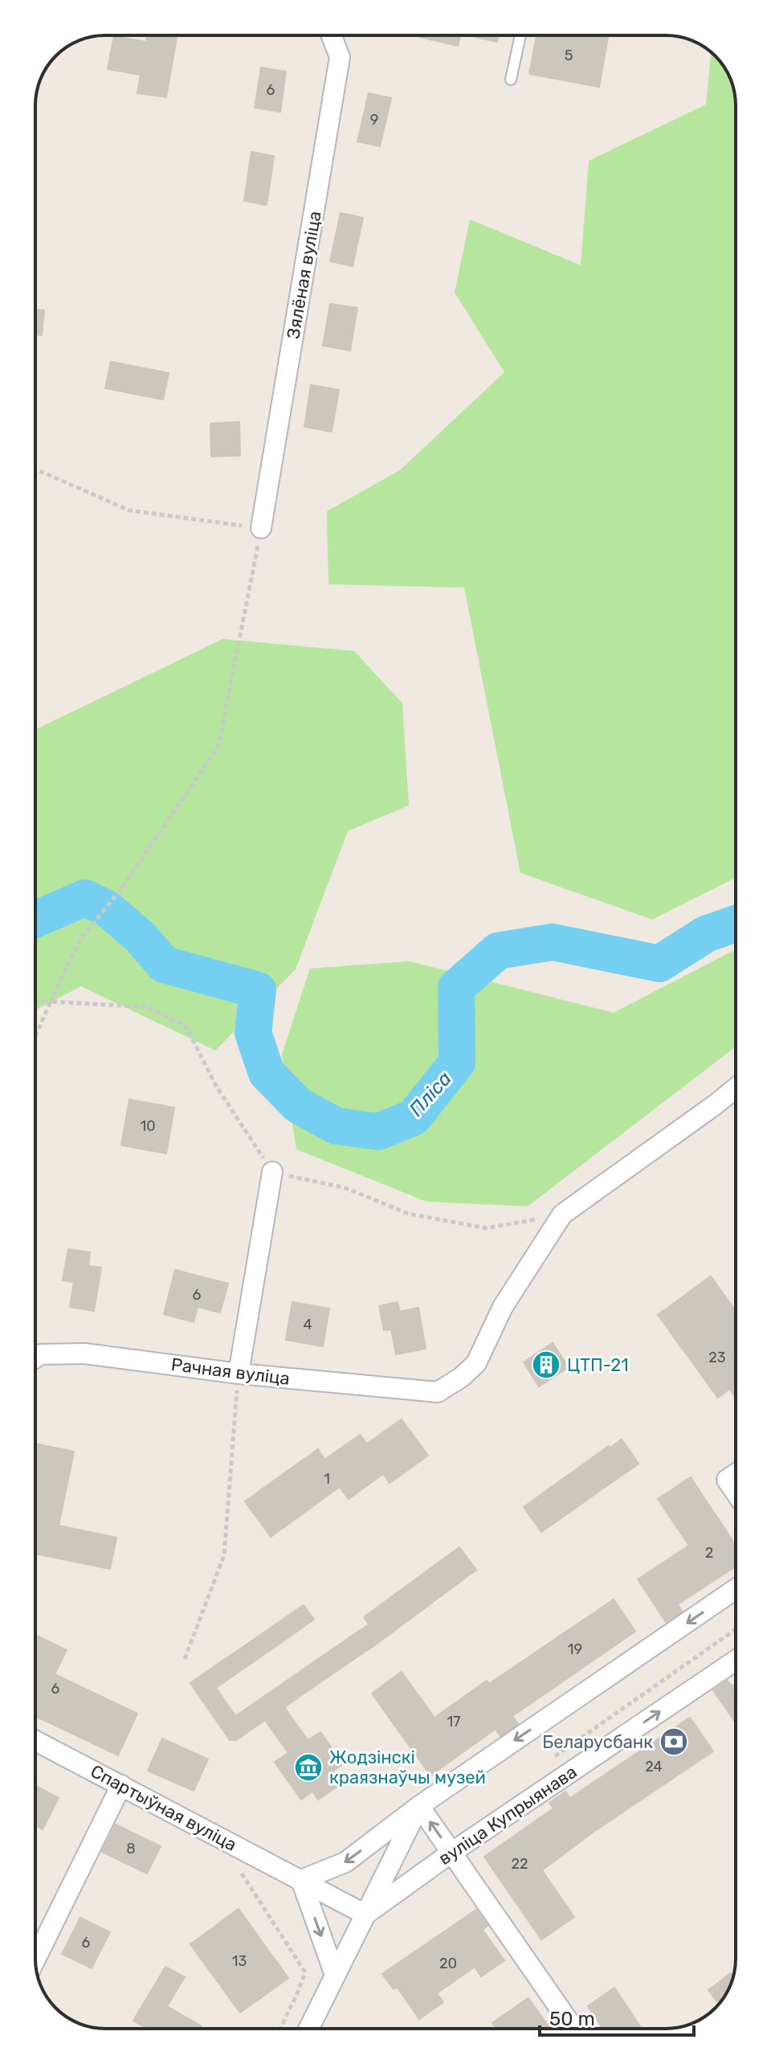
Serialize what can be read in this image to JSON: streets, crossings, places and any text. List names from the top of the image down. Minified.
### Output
{"streets":{"street":["Зялёная вуліца","Рачная вуліца","Спартыўная вуліца","вуліца Купрыянава"]},"crossings":[["Спартыўная вуліца","вуліца Купрыянава"]],"water":["Пліса"],"places":{"building":["ЦТП-21"],"bank":["Беларусбанк"],"museum":["Жодзінскі краязнаўчы музей"]},"house_numbers":["5","6","9","10","6","4","23","1","2","19","6","17","24","8","22","6","13","20"],"scale_bar":"50 m"}
